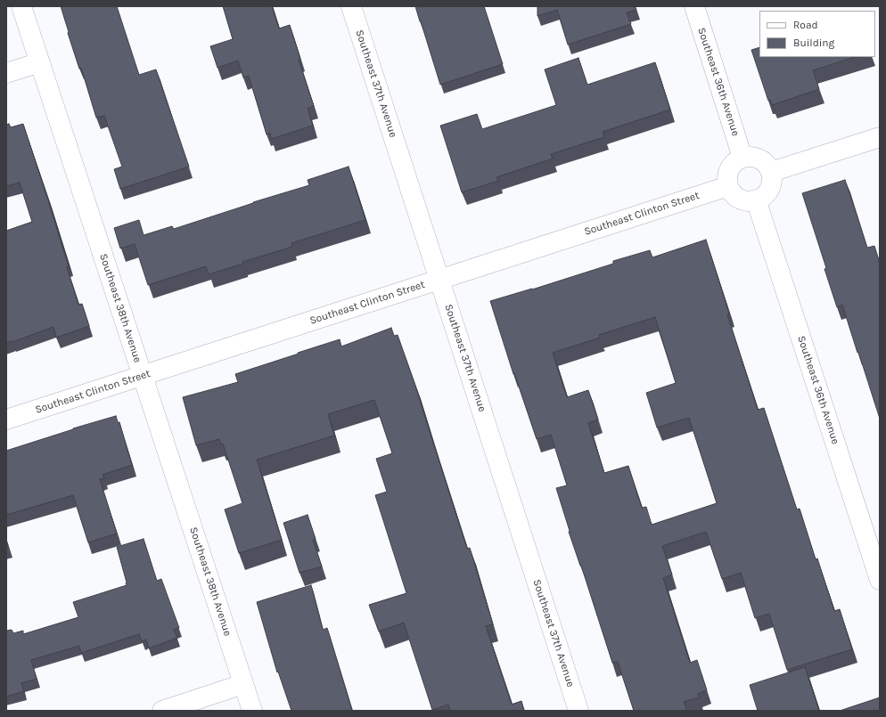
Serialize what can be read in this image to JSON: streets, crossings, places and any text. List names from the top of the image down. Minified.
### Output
{"streets":{"street":["Southeast 36th Avenue","Southeast 37th Avenue","Southeast Clinton Street","Southeast 38th Avenue"]},"crossings":[["Southeast 36th Avenue","Southeast Clinton Street"],["Southeast 37th Avenue","Southeast Clinton Street"],["Southeast Clinton Street","Southeast 38th Avenue"]],"legend":["Road","Building"]}
